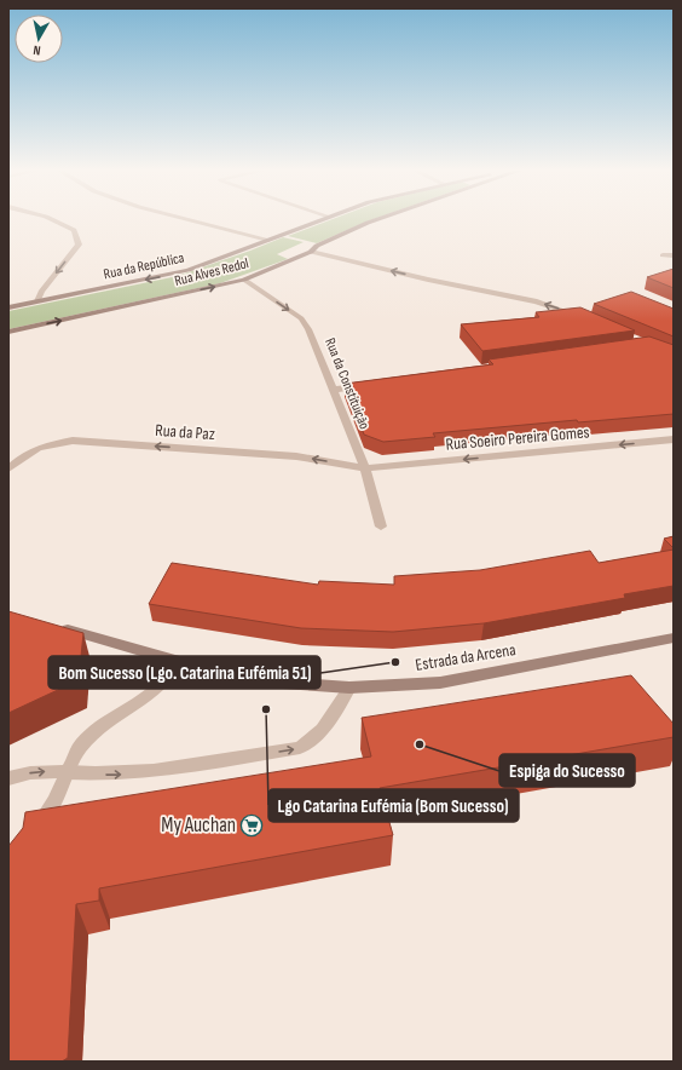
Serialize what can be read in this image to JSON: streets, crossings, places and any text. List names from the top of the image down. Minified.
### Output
{"streets":{"street":["Rua da República","Rua Alves Redol","Rua da Constituição","Rua da Paz","Rua Soeiro Pereira Gomes","Estrada da Arcena"]},"crossings":[["Rua Alves Redol","Rua da Constituição"],["Rua da Constituição","Rua da Paz"],["Rua da Constituição","Rua Soeiro Pereira Gomes"],["Rua da Paz","Rua Soeiro Pereira Gomes"]],"one_way":["Rua da República","Rua Alves Redol","Rua da Constituição","Rua da Paz","Rua Soeiro Pereira Gomes"],"places":{"other":["Bom Sucesso (Lgo. Catarina Eufémia 51)","Lgo Catarina Eufémia (Bom Sucesso)","Espiga do Sucesso"],"supermarket":["My Auchan"]},"north":"bottom"}
